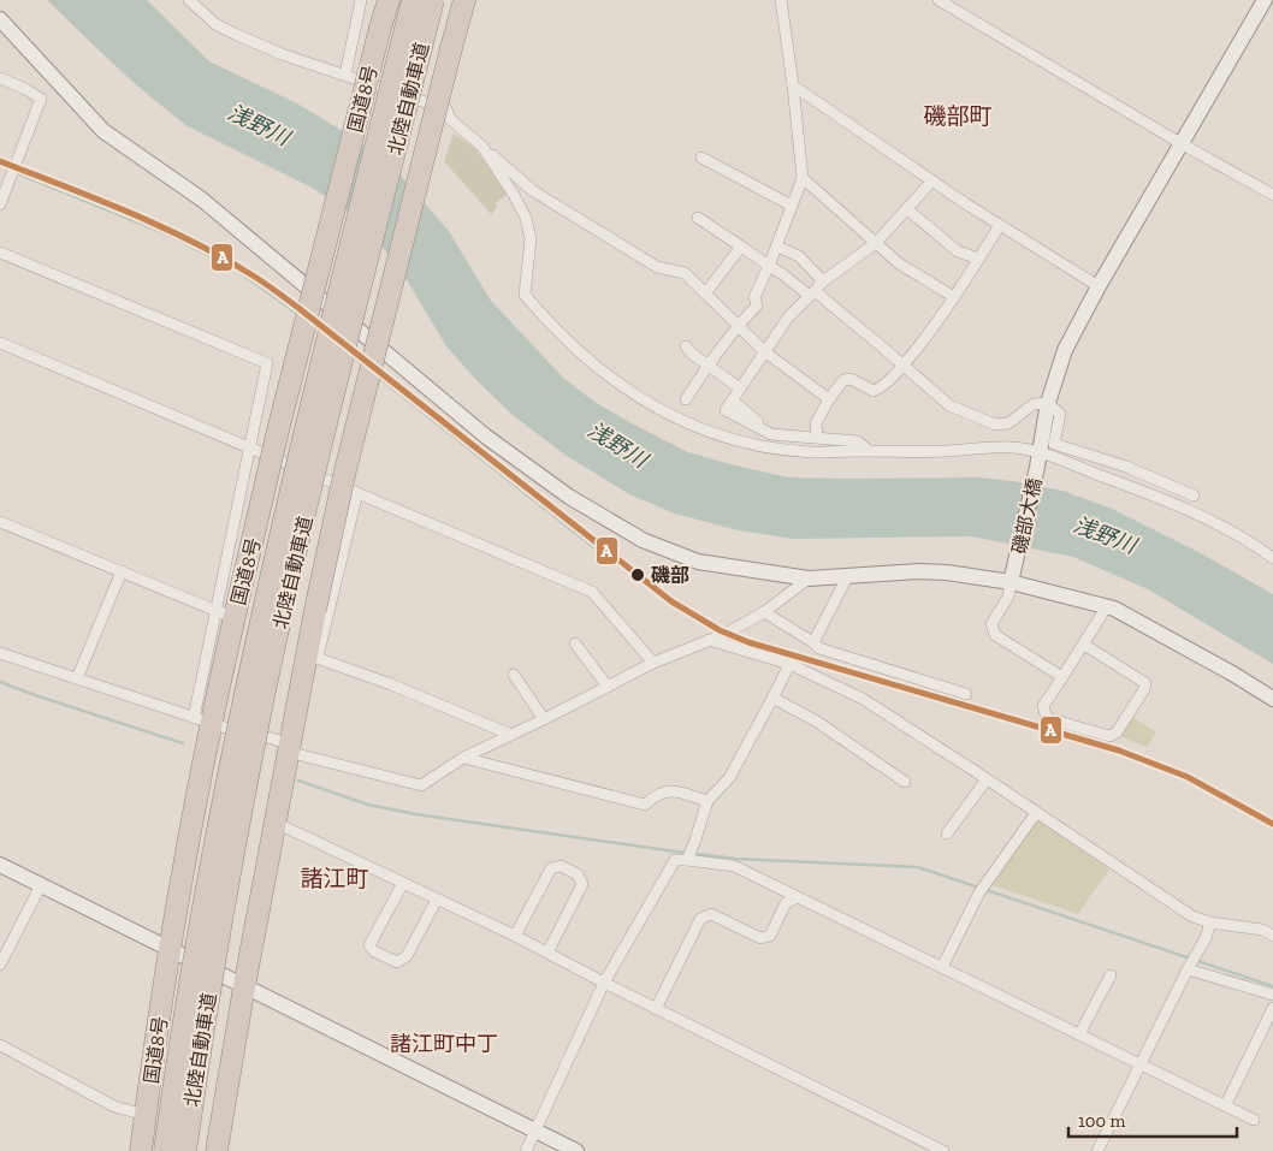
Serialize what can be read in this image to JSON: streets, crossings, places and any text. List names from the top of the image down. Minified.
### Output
{"streets":{"highway":["国道8号","北陸自動車道"],"street":["磯部大橋"]},"districts":["磯部町","諸江町","諸江町中丁"],"water":["浅野川"],"places":["磯部"],"lines":["transit line A"],"scale_bar":"100 m"}
